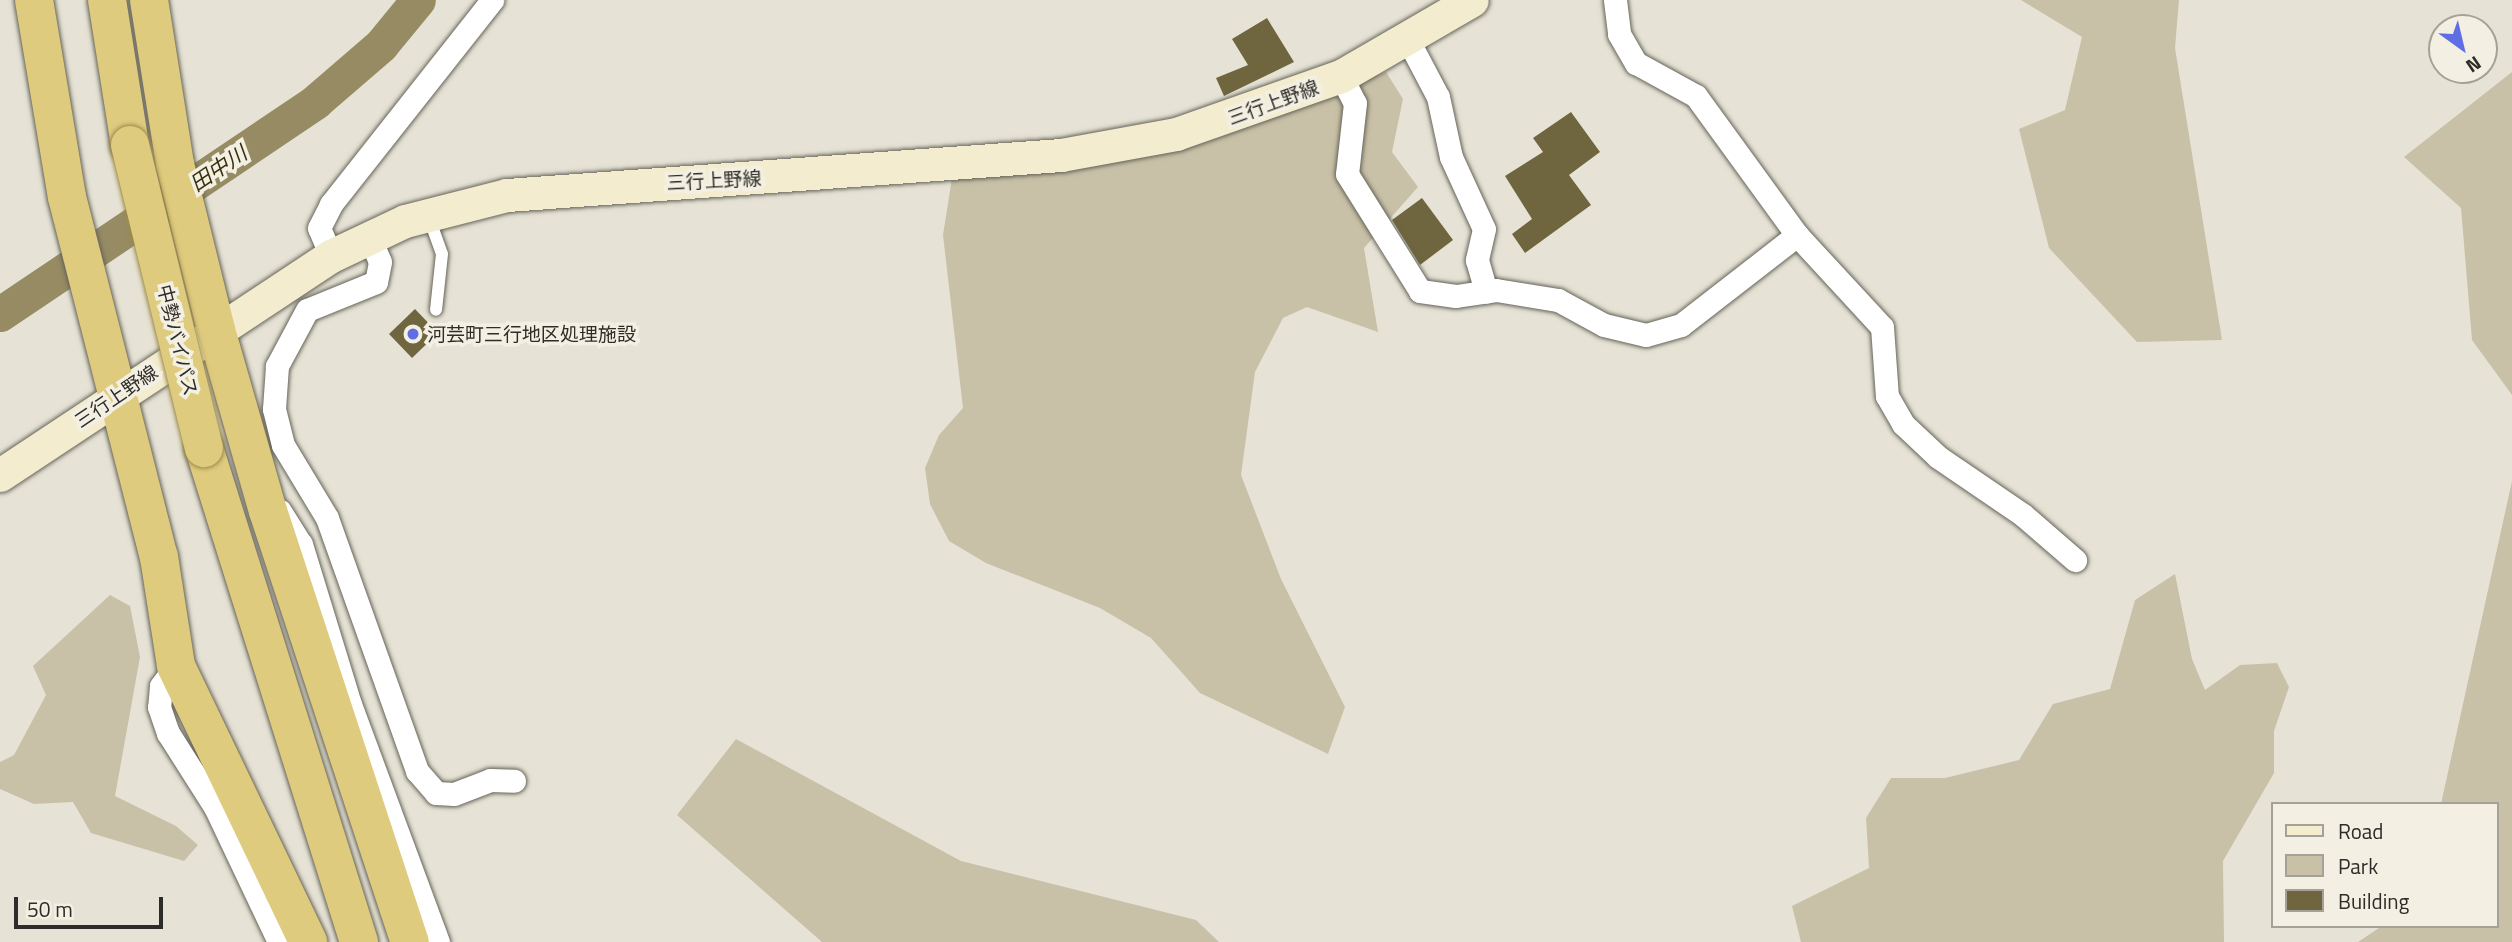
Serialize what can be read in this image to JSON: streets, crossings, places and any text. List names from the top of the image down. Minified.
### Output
{"streets":{"highway":["中勢バイパス"],"main road":["三行上野線"]},"water":["田中川"],"places":["河芸町三行地区処理施設"],"legend":["Road","Park","Building"],"scale_bar":"50 m","north":"bottom right"}
